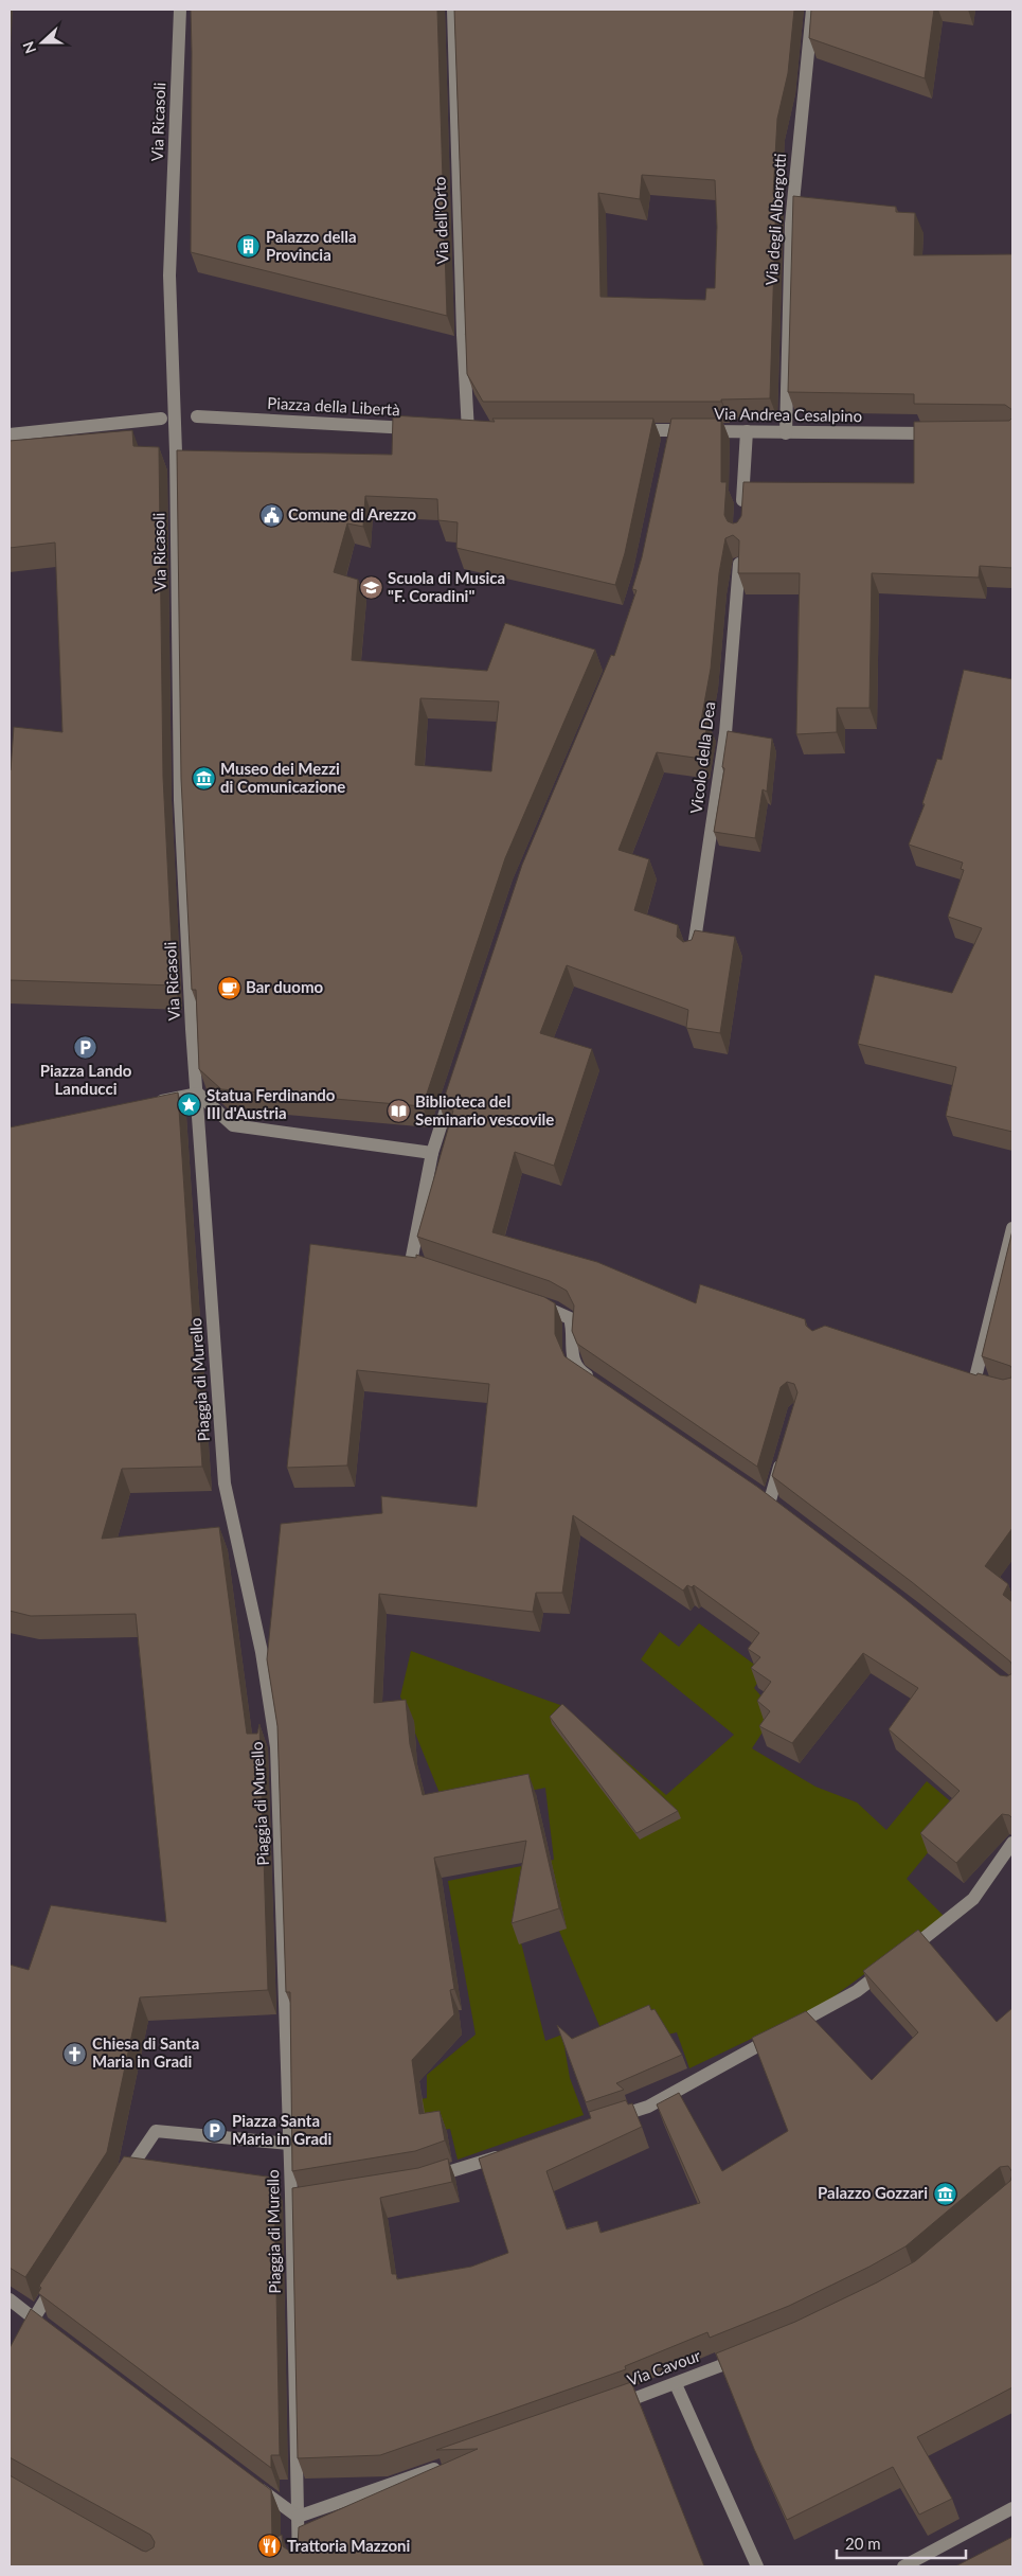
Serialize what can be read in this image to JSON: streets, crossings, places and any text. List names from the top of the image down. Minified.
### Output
{"streets":{"street":["Via Ricasoli","Via degli Albergotti","Via dell'Orto","Piazza della Libertà","Via Andrea Cesalpino","Vicolo della Dea","Piaggia di Murello","Via Cavour"]},"crossings":[["Via Ricasoli","Piaggia di Murello"],["Via degli Albergotti","Via Andrea Cesalpino"]],"places":{"building":["Palazzo della Provincia"],"public building":["Comune di Arezzo"],"school or university":["Scuola di Musica \"F. Coradini\""],"museum":["Museo dei Mezzi di Comunicazione","Palazzo Gozzari"],"cafe":["Bar duomo"],"parking":["Piazza Lando Landucci","Piazza Santa Maria in Gradi"],"place":["Statua Ferdinando III d'Austria"],"library":["Biblioteca del Seminario vescovile"],"church":["Chiesa di Santa Maria in Gradi"],"restaurant":["Trattoria Mazzoni"]},"scale_bar":"20 m","north":"left"}
